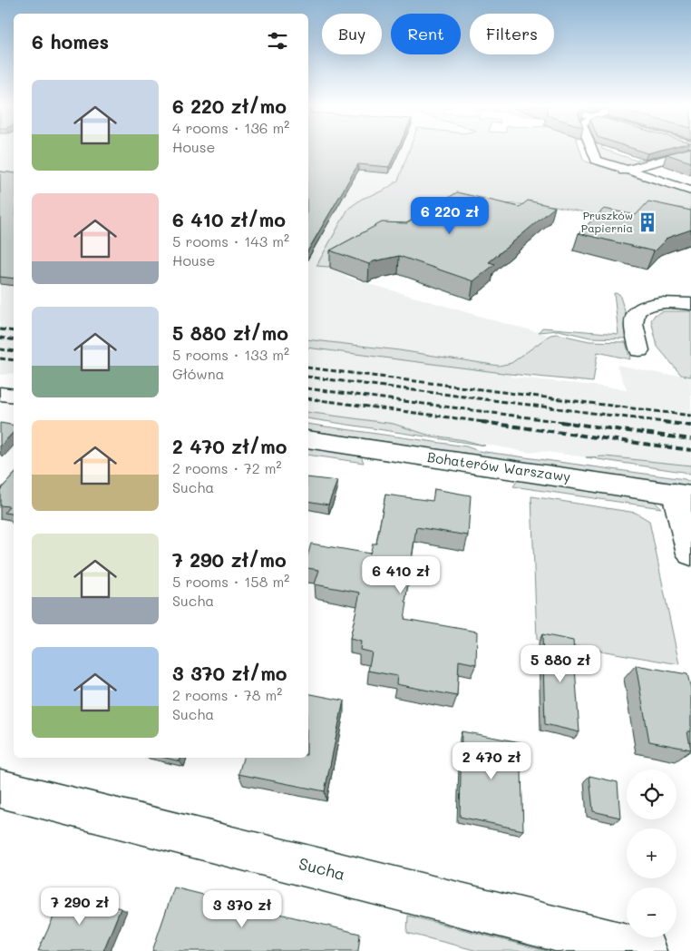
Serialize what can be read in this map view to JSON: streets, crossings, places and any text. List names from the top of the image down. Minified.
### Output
{"streets":{"street":["Bohaterów Warszawy","Sucha"]},"places":{"building":["Pruszków Papiernia"]},"page":{"chip":["Buy","Rent","Filters"],"heading":"6 homes","list":[{"name":"6 220 zł/mo","note":"4 rooms · 136 m² · House"},{"name":"6 410 zł/mo","note":"5 rooms · 143 m² · House"},{"name":"5 880 zł/mo","note":"5 rooms · 133 m² · Główna"},{"name":"2 470 zł/mo","note":"2 rooms · 72 m² · Sucha"},{"name":"7 290 zł/mo","note":"5 rooms · 158 m² · Sucha"},{"name":"3 370 zł/mo","note":"2 rooms · 78 m² · Sucha"}],"price":["6 220 zł","6 410 zł","5 880 zł","2 470 zł","7 290 zł","3 370 zł"],"map_buttons":["+","−"]}}
